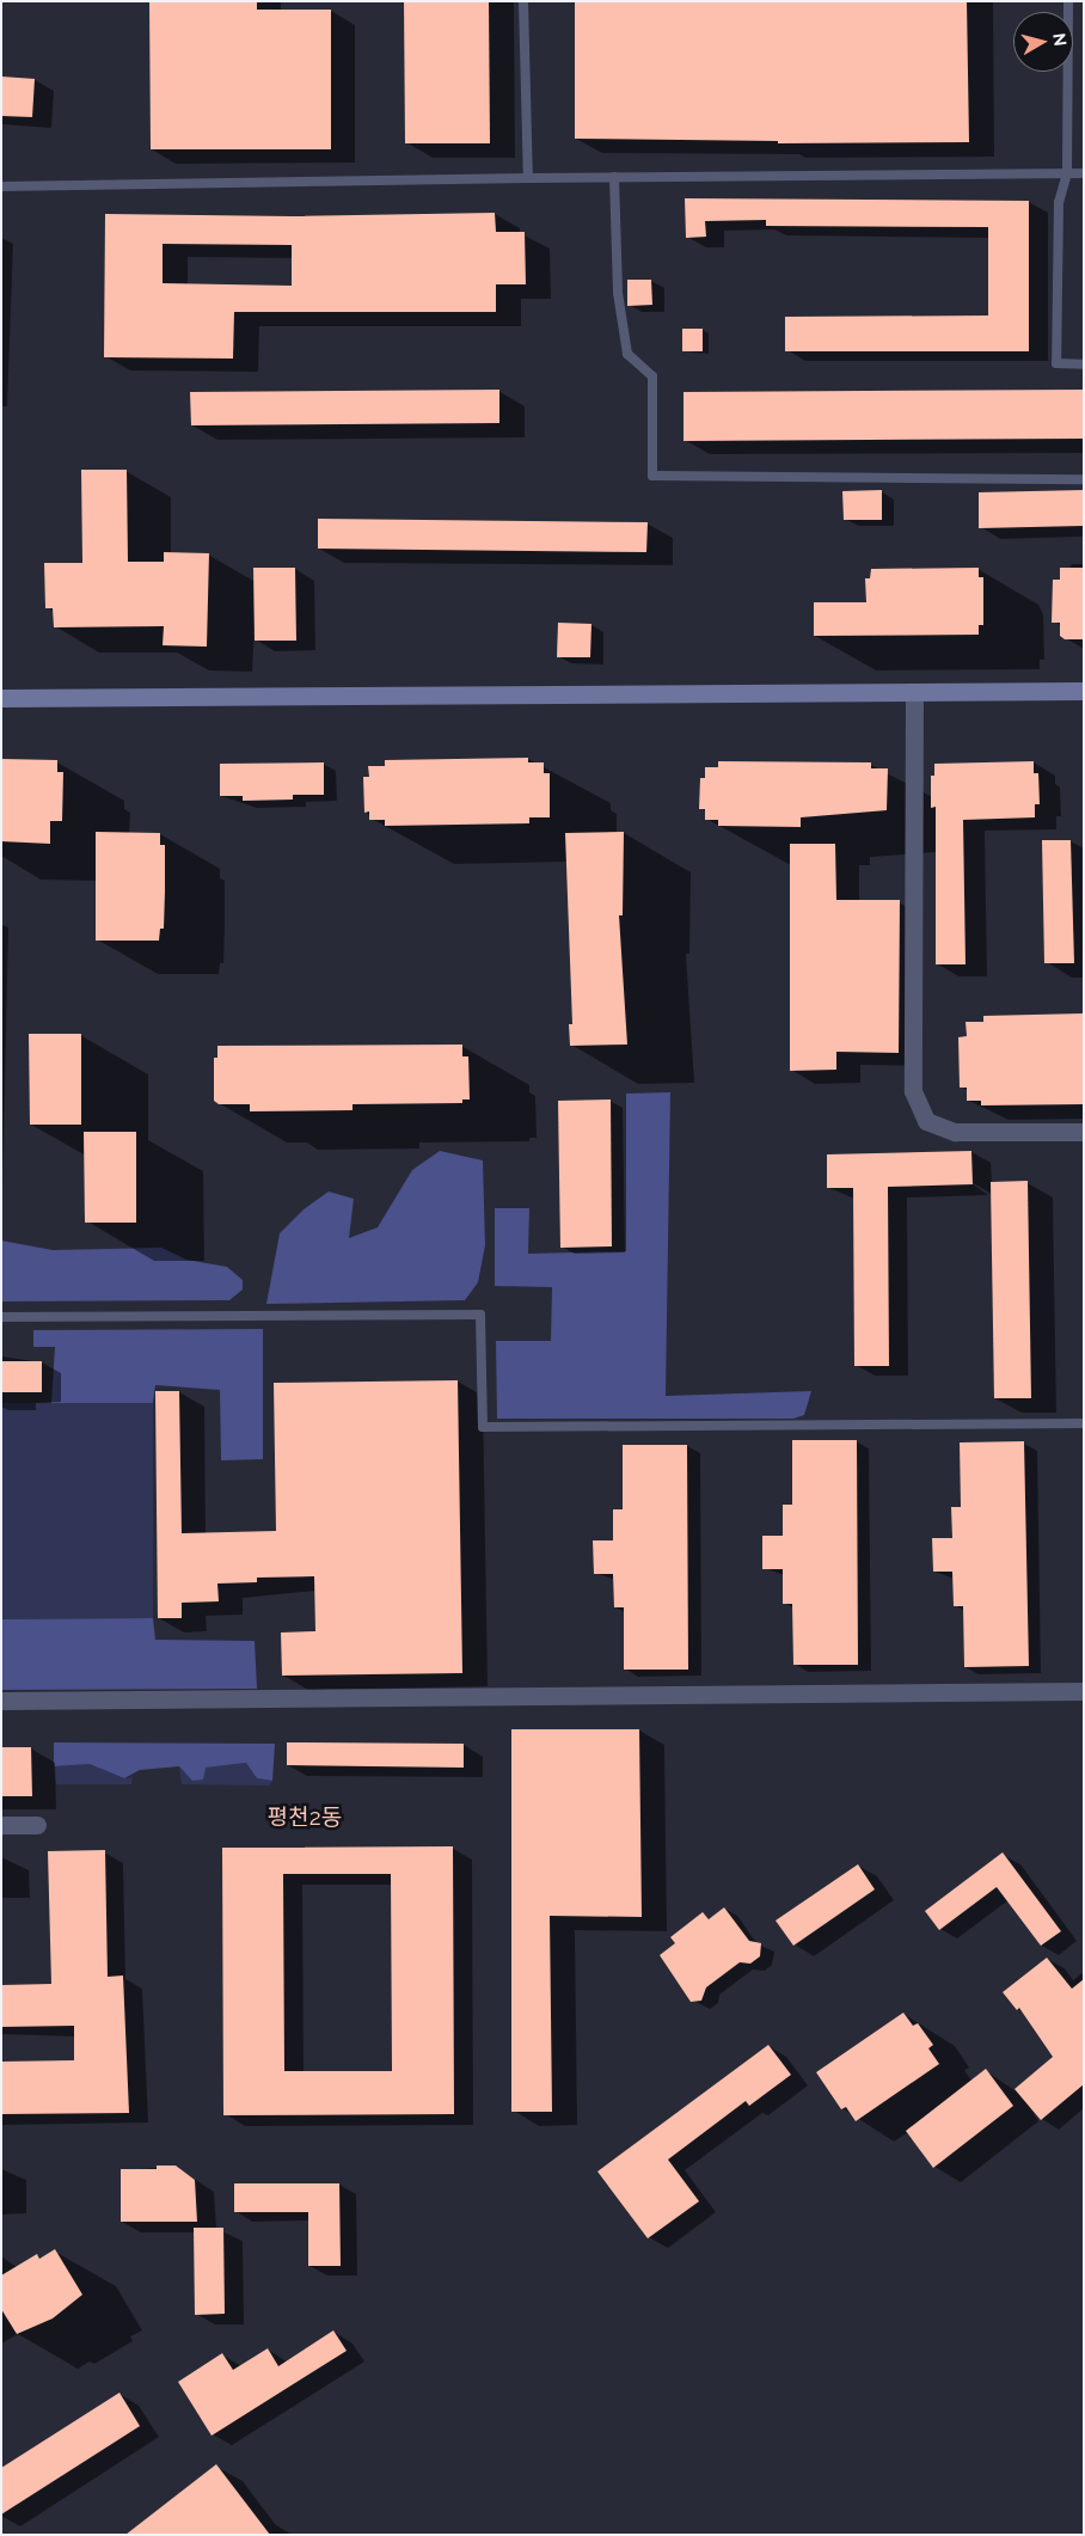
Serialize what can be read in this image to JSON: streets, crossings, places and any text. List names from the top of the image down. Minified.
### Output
{"districts":["평천2동"],"north":"right"}
